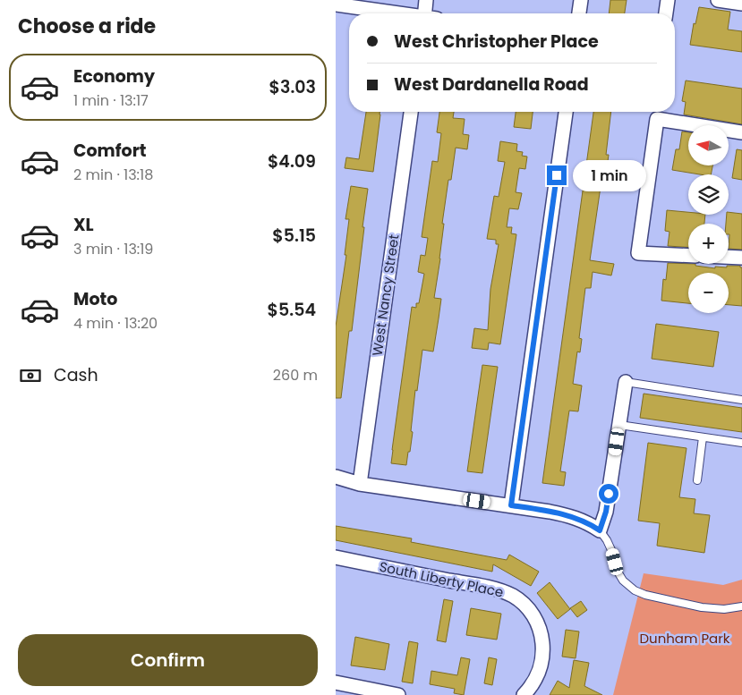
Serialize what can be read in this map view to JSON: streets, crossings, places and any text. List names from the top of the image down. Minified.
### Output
{"streets":{"street":["West Nancy Street","South Liberty Place"]},"parks":["Dunham Park"],"north":"left","page":{"heading":"Choose a ride","banner":["West Christopher Place","West Dardanella Road"],"list":[{"name":"Economy","note":"1 min · 13:17","value":"$3.03"},{"name":"Comfort","note":"2 min · 13:18","value":"$4.09"},{"name":"XL","note":"3 min · 13:19","value":"$5.15"},{"name":"Moto","note":"4 min · 13:20","value":"$5.54"}],"map_buttons":["+","−"],"bubble":"1 min","pay":["Cash","260 m"],"buttons":"Confirm"}}
